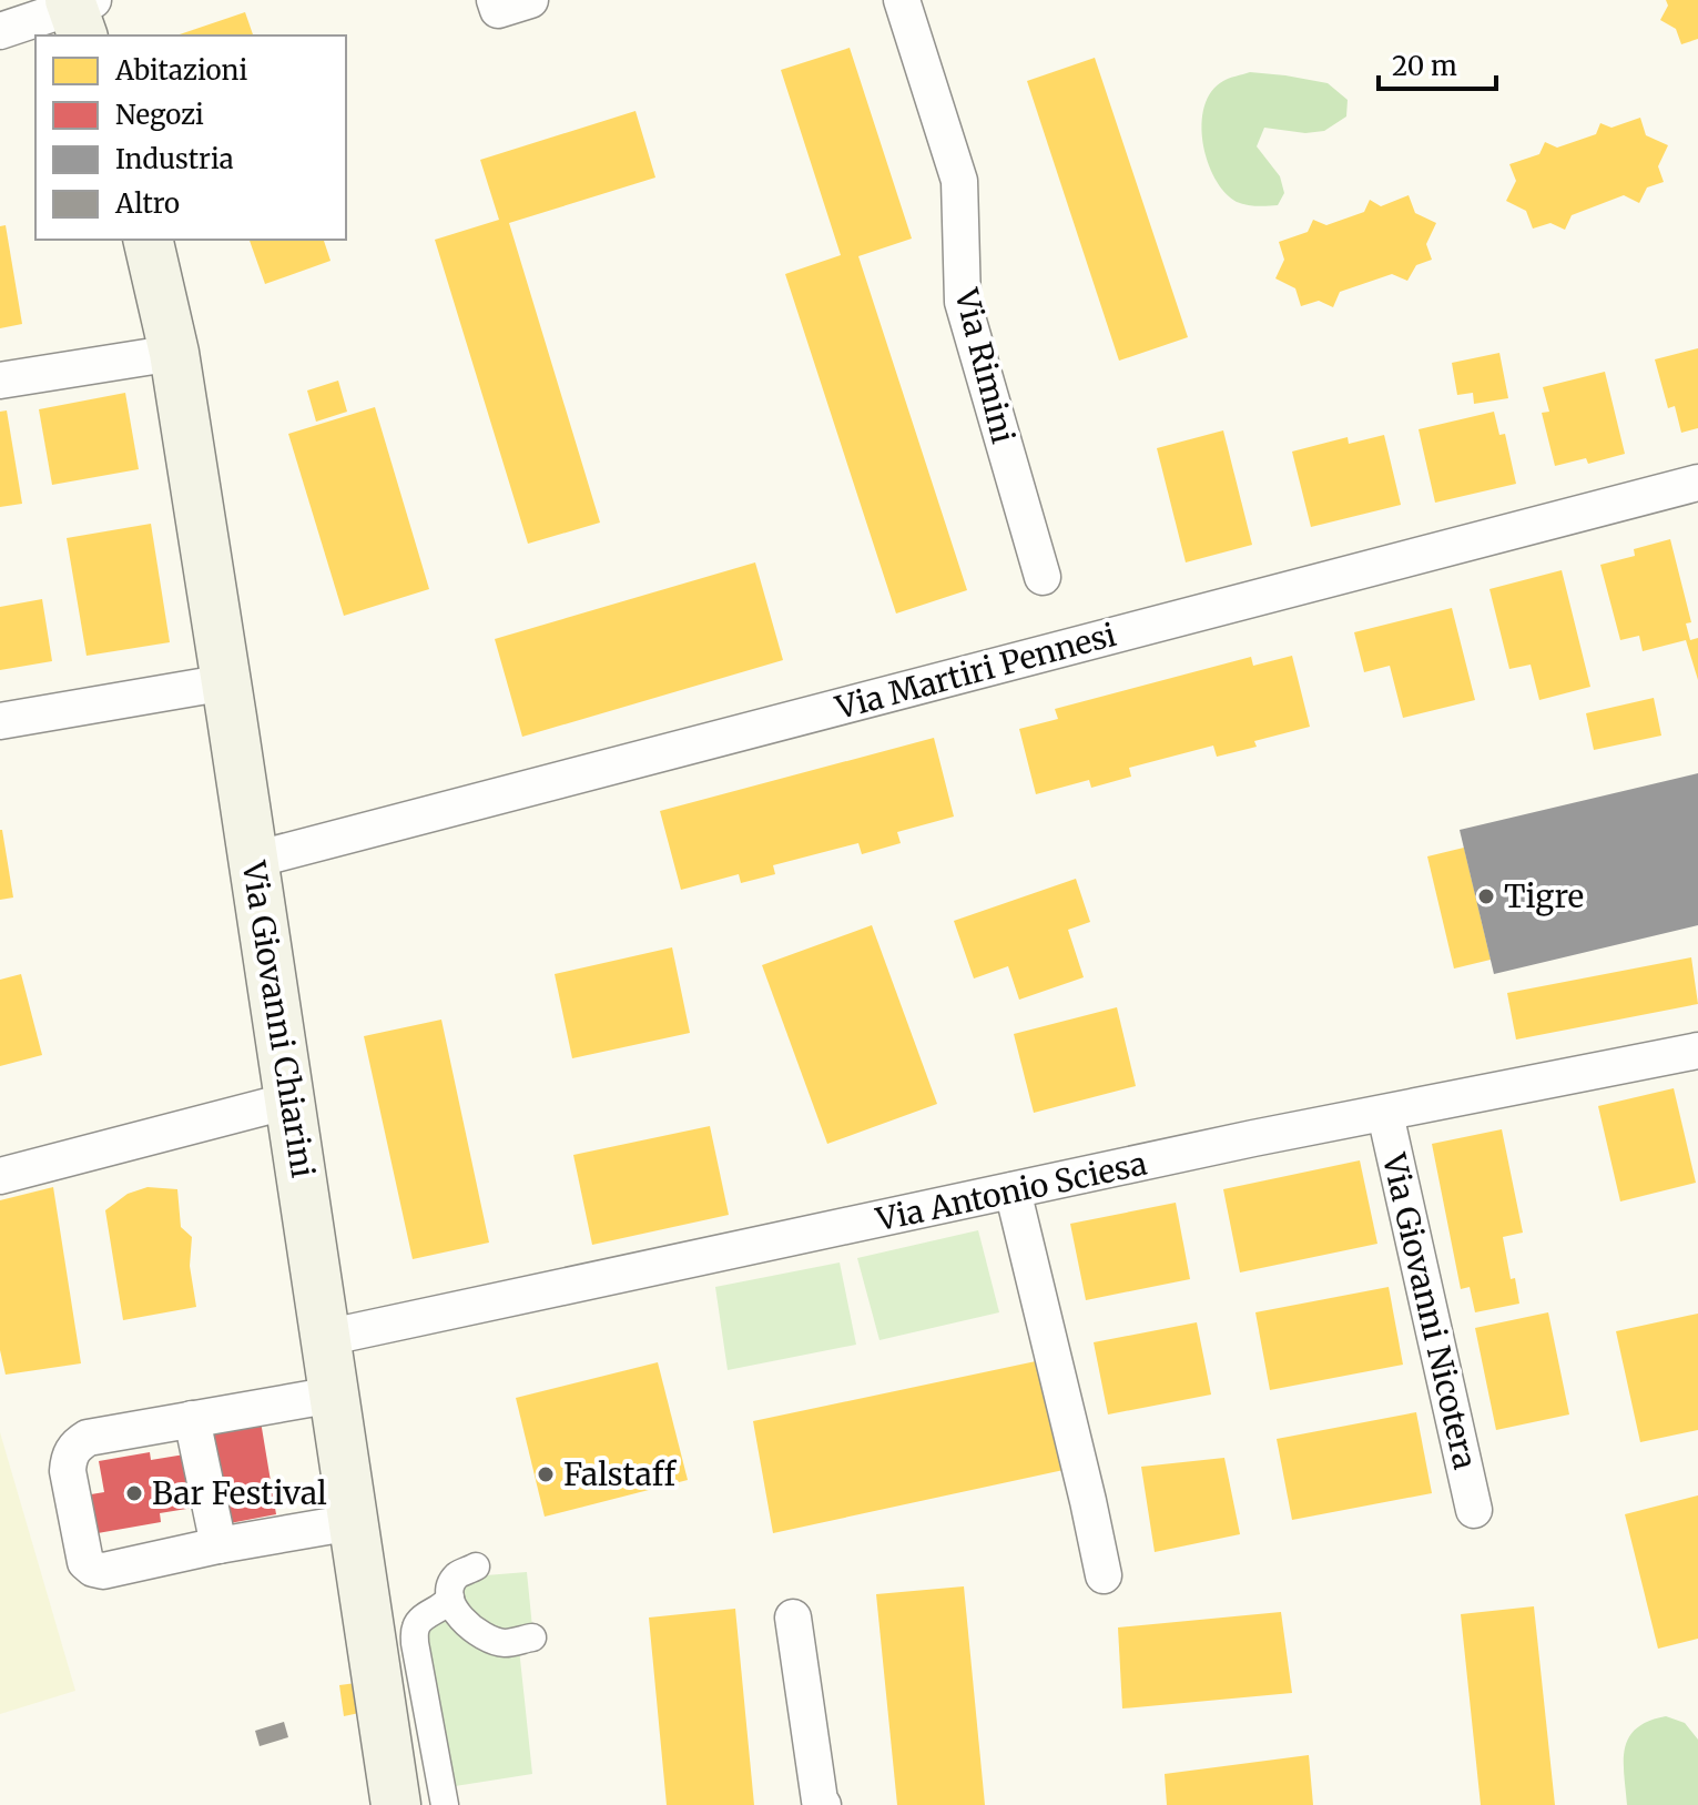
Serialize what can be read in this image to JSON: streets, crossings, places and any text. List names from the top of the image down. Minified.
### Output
{"streets":{"main road":["Via Giovanni Chiarini"],"street":["Via Rimini","Via Martiri Pennesi","Via Antonio Sciesa","Via Giovanni Nicotera"]},"crossings":[["Via Martiri Pennesi","Via Giovanni Chiarini"],["Via Giovanni Chiarini","Via Antonio Sciesa"],["Via Antonio Sciesa","Via Giovanni Nicotera"]],"places":["Tigre","Falstaff","Bar Festival"],"legend":["Abitazioni","Negozi","Industria","Altro"],"scale_bar":"20 m"}
